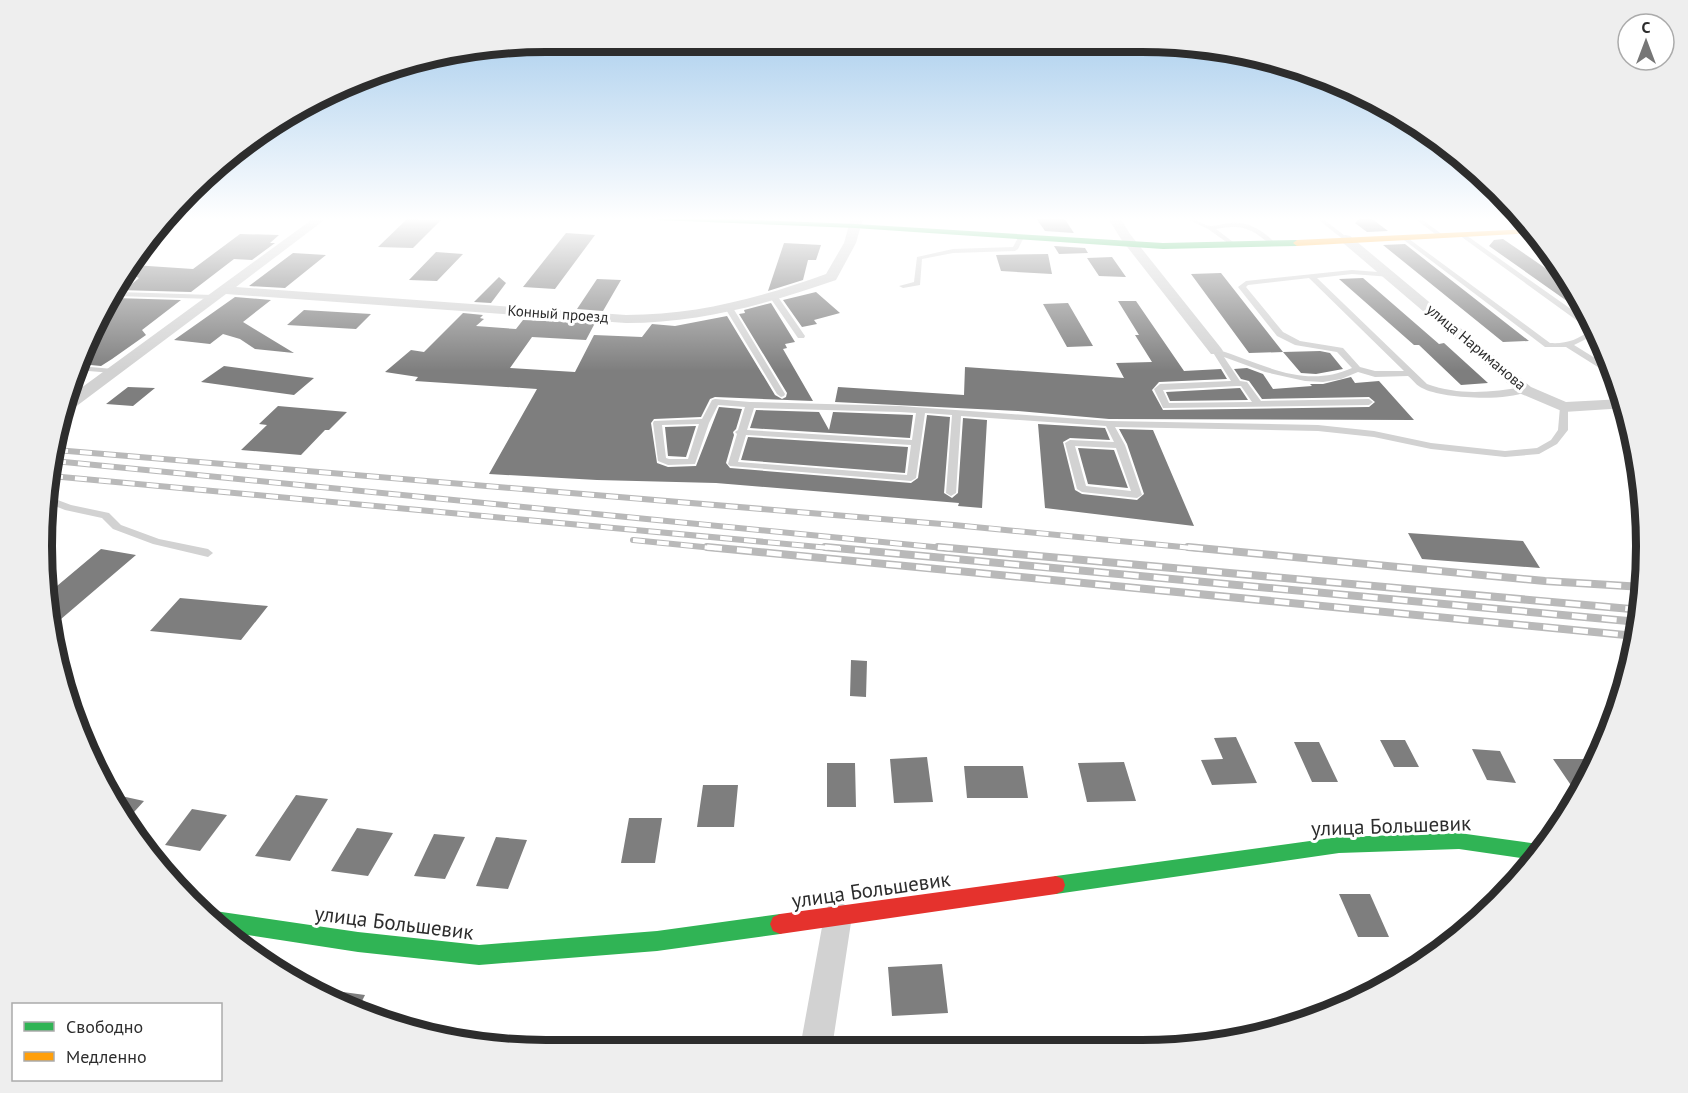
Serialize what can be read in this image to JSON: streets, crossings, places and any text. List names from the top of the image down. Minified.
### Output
{"streets":{"street":["Конный проезд","улица Нариманова","улица Большевик"]},"legend":["Свободно","Медленно"],"north":"top"}
